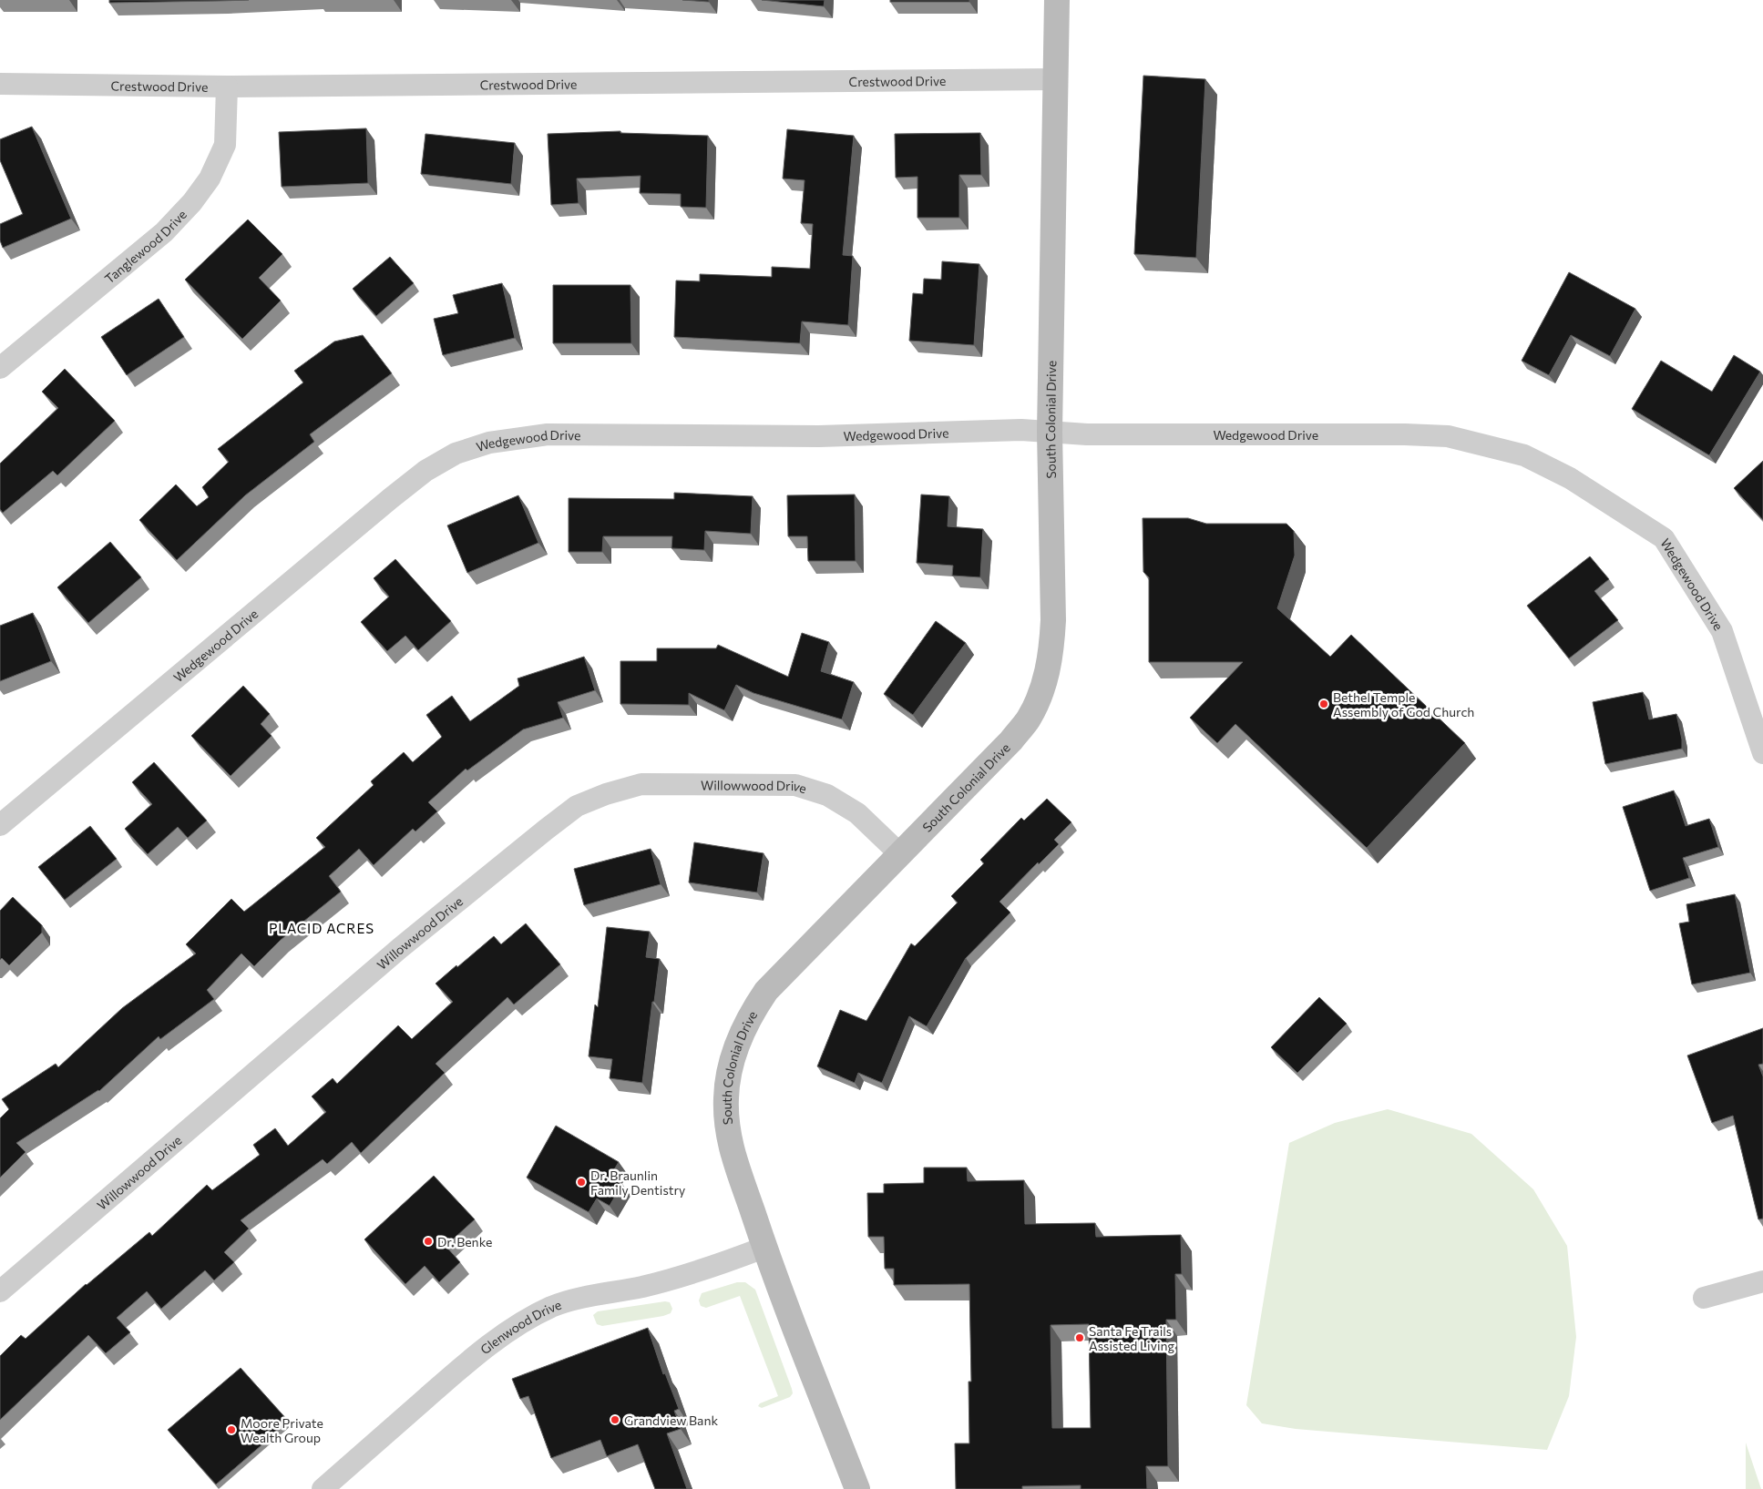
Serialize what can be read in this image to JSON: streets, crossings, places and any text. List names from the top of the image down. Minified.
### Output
{"streets":{"street":["Crestwood Drive","Tanglewood Drive","South Colonial Drive","Wedgewood Drive","Willowwood Drive","Glenwood Drive"]},"crossings":[["Crestwood Drive","Tanglewood Drive"],["Crestwood Drive","South Colonial Drive"],["South Colonial Drive","Wedgewood Drive"],["South Colonial Drive","Willowwood Drive"],["South Colonial Drive","Glenwood Drive"]],"districts":["PLACID ACRES"],"places":["Bethel Temple Assembly of God Church","Dr. Braunlin Family Dentistry","Dr. Benke","Santa Fe Trails Assisted Living","Grandview Bank","Moore Private Wealth Group"]}
